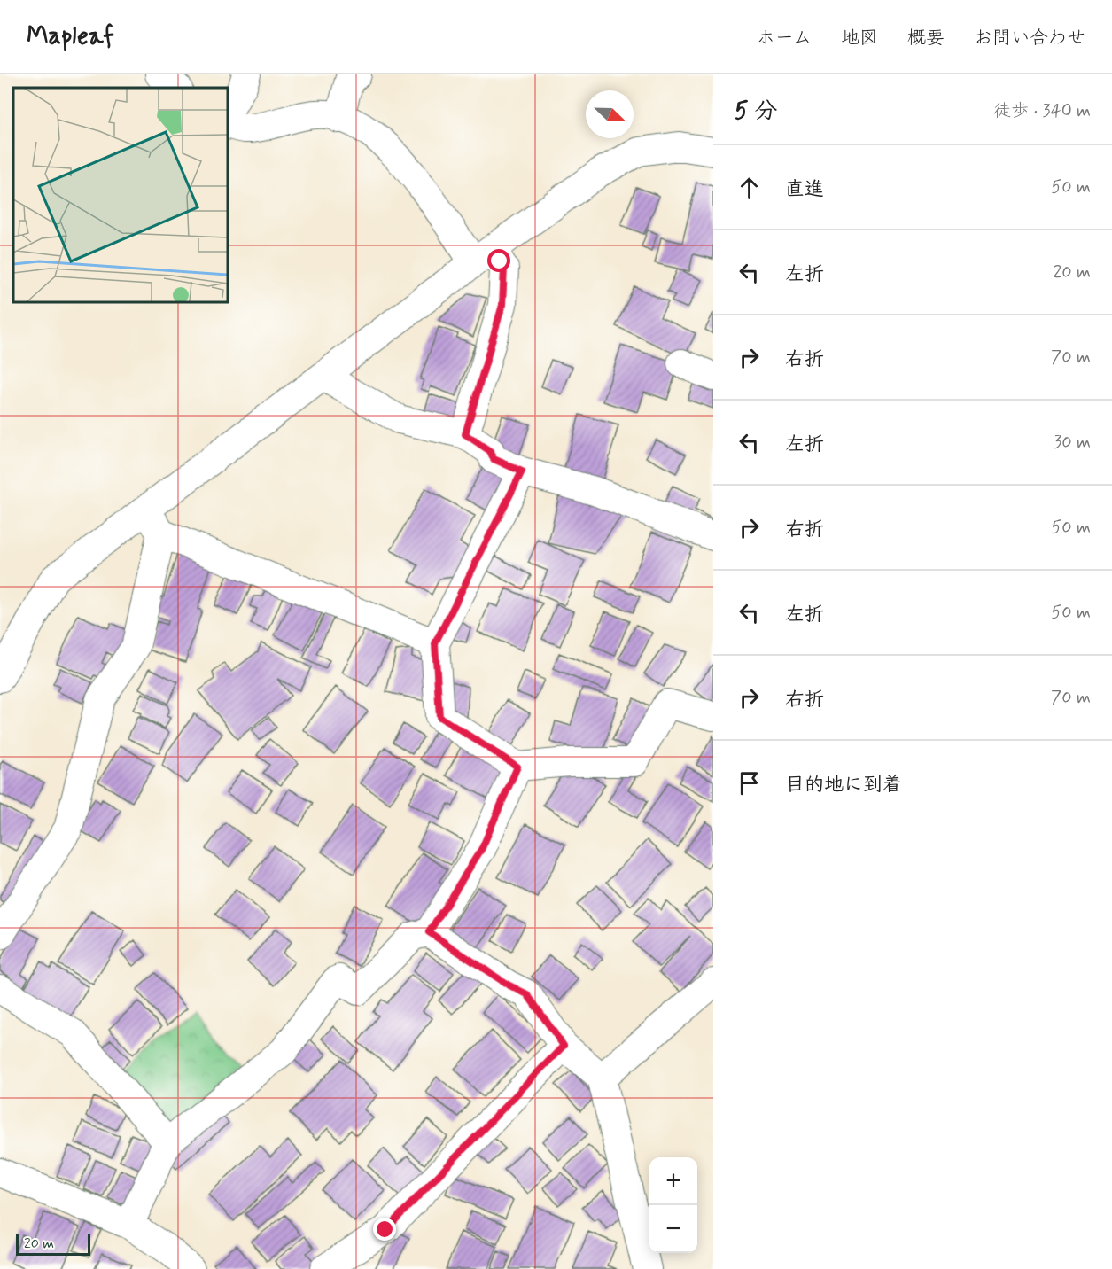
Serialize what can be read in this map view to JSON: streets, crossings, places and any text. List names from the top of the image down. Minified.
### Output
{"scale_bar":"20 m","north":"bottom right","page":{"header":"Mapleaf","nav":["ホーム","地図","概要","お問い合わせ"],"heading":["5 分","徒歩 · 340 m"],"list":[["直進","50 m"],["左折","20 m"],["右折","70 m"],["左折","30 m"],["右折","50 m"],["左折","50 m"],["右折","70 m"],"目的地に到着"],"map_buttons":["+","−"],"scale":"20 m"}}
